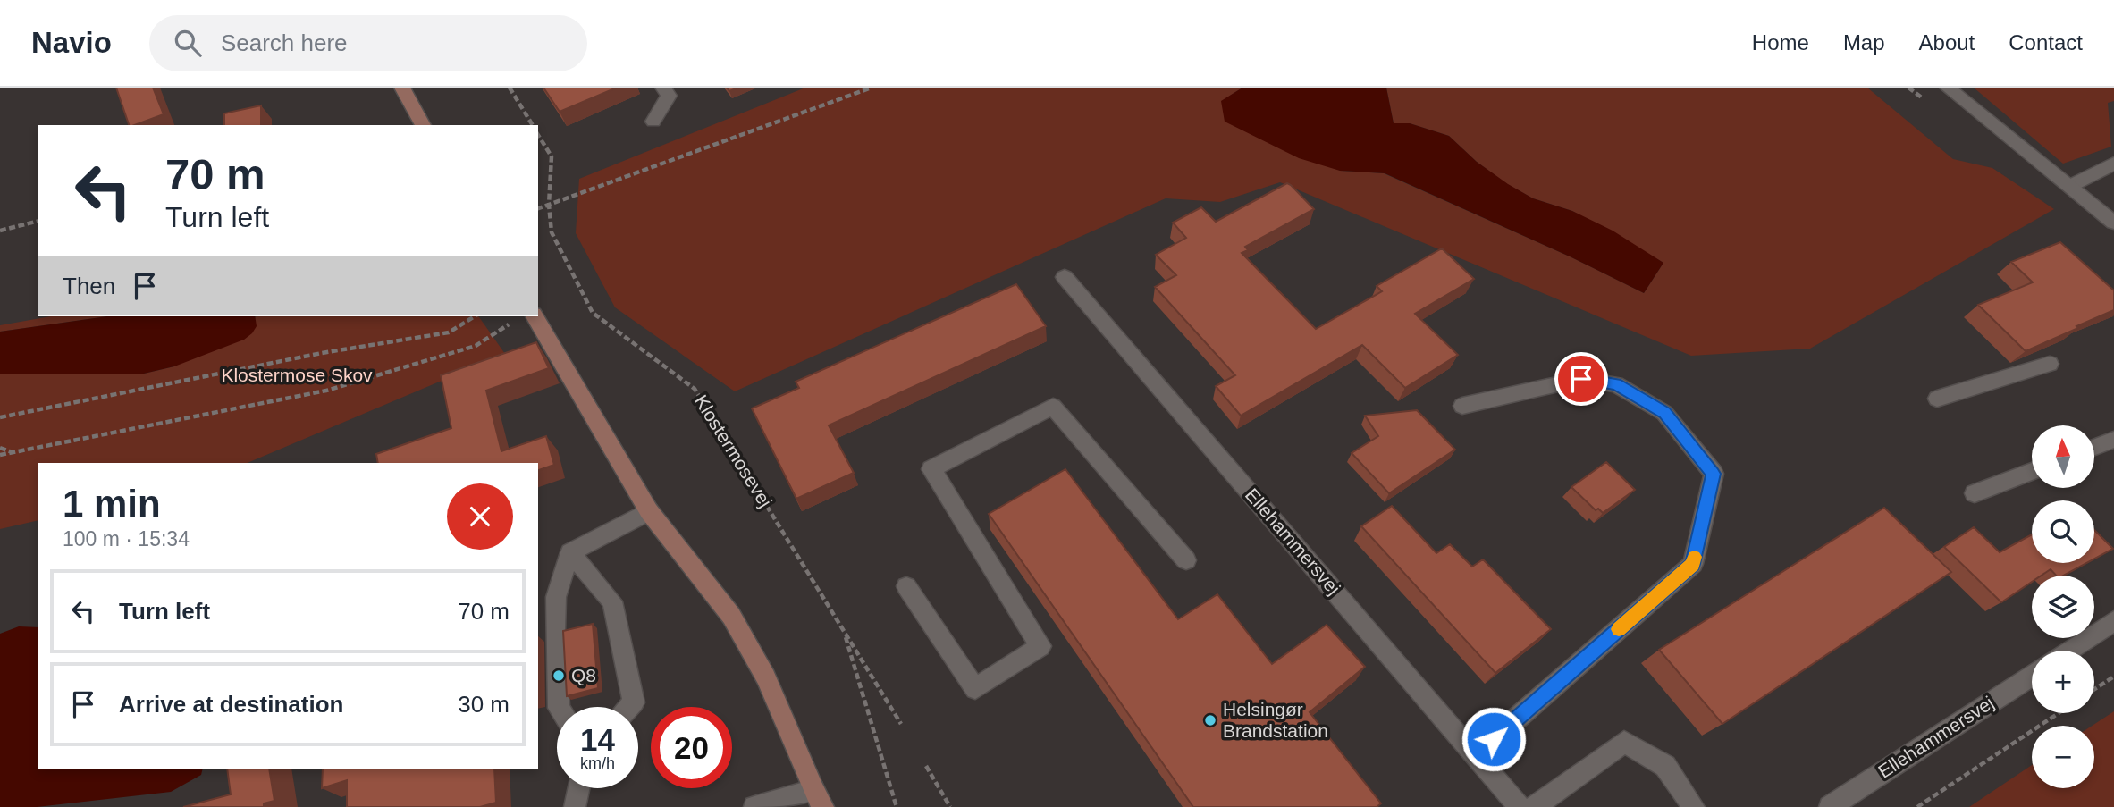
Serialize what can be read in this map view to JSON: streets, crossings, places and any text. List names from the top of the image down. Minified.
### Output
{"streets":{"street":["Ellehammersvej"],"path":["Klostermosevej"]},"parks":["Klostermose Skov"],"places":["Q8","Helsingør Brandstation"],"north":"top","page":{"header":"Navio","search":"Search here","nav":["Home","Map","About","Contact"],"turn":["70 m","Turn left"],"then":"Then","map_buttons":["+","−"],"heading":["1 min","100 m · 15:34"],"list":[{"name":"Turn left","value":"70 m"},{"name":"Arrive at destination","value":"30 m"}],"speed":"14 km/h","limit":"20"}}
